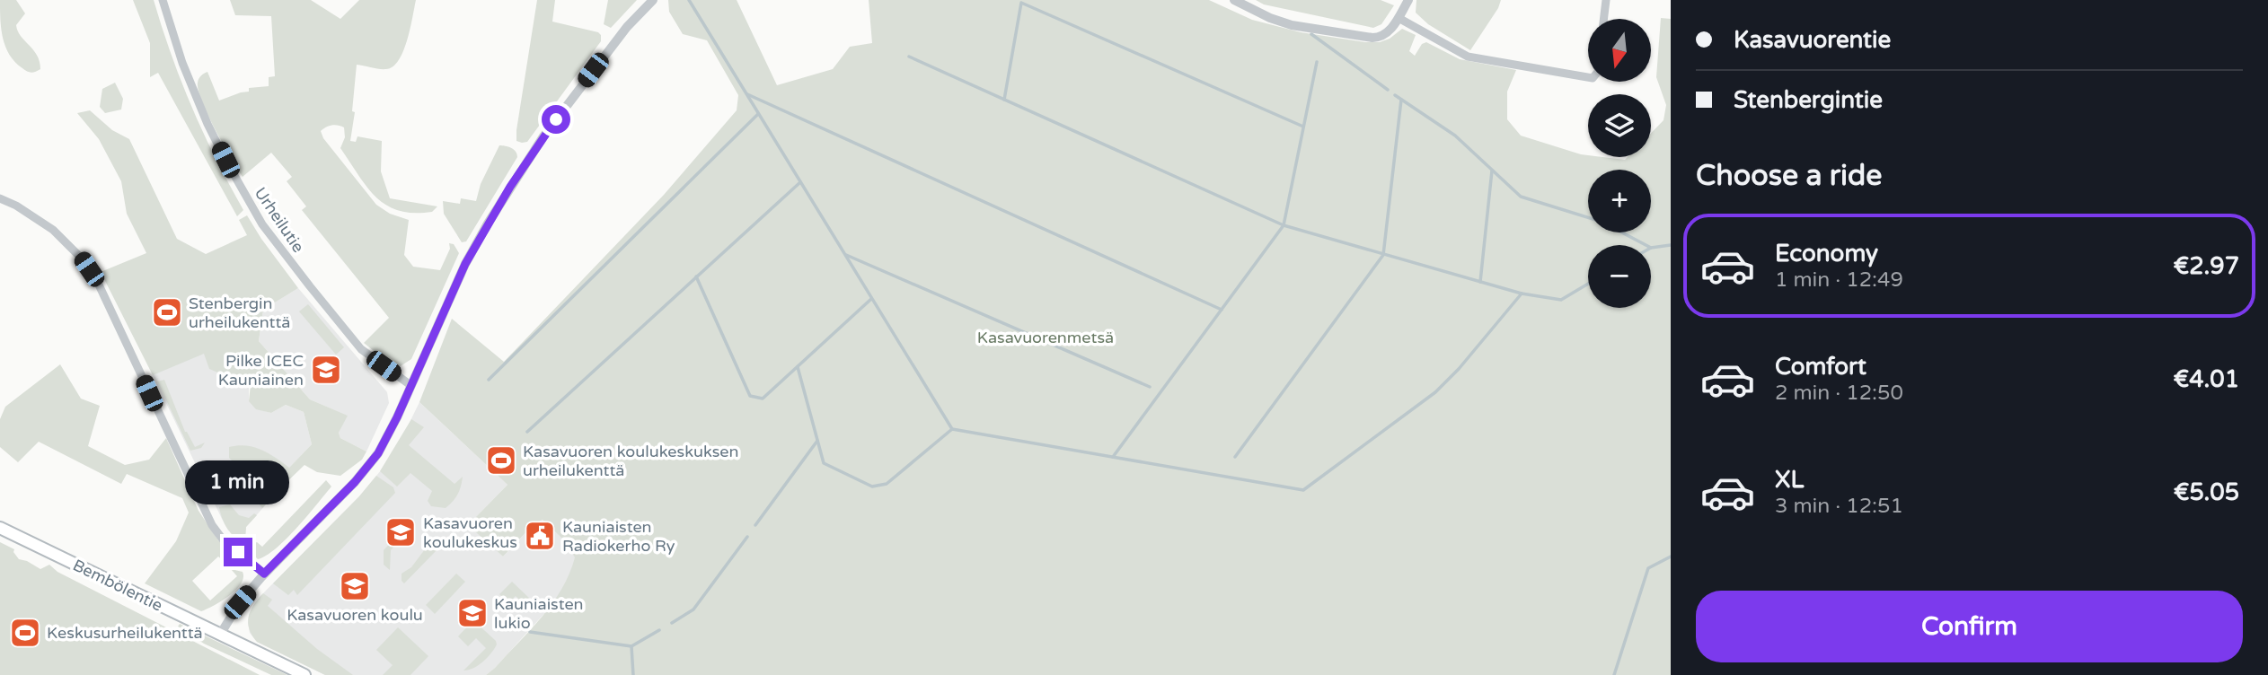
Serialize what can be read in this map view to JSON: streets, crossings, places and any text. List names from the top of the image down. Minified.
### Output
{"streets":{"main road":["Bembölentie"],"street":["Urheilutie"]},"parks":["Kasavuorenmetsä"],"places":{"sports":["Stenbergin urheilukenttä","Kasavuoren koulukeskuksen urheilukenttä","Keskusurheilukenttä"],"school or university":["Pilke ICEC Kauniainen","Kasavuoren koulukeskus","Kasavuoren koulu","Kauniaisten lukio"],"public building":["Kauniaisten Radiokerho Ry"]},"north":"bottom","page":{"banner":["Kasavuorentie","Stenbergintie"],"map_buttons":["+","−"],"heading":"Choose a ride","list":[{"name":"Economy","note":"1 min · 12:49","value":"€2.97"},{"name":"Comfort","note":"2 min · 12:50","value":"€4.01"},{"name":"XL","note":"3 min · 12:51","value":"€5.05"}],"bubble":"1 min","buttons":"Confirm"}}
